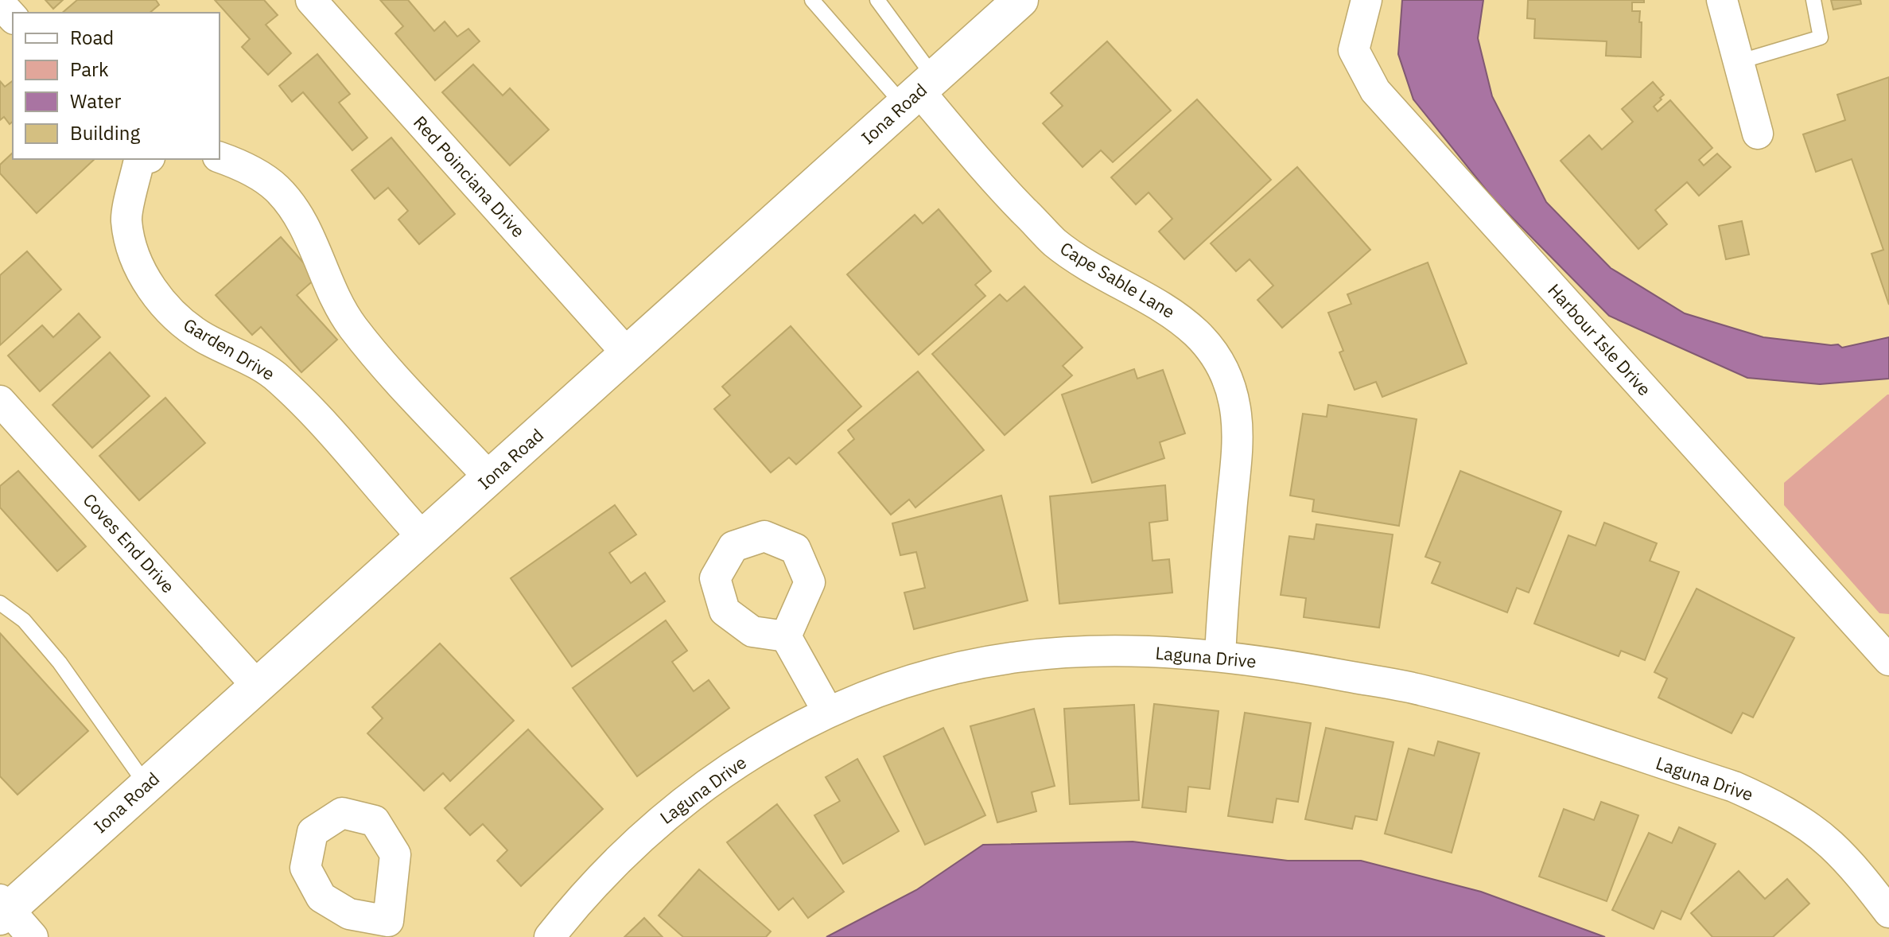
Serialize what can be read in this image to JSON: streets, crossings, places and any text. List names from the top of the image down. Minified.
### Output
{"streets":{"street":["Iona Road","Red Poinciana Drive","Cape Sable Lane","Harbour Isle Drive","Garden Drive","Coves End Drive","Laguna Drive"]},"crossings":[["Iona Road","Red Poinciana Drive"],["Iona Road","Cape Sable Lane"],["Iona Road","Garden Drive"],["Iona Road","Coves End Drive"],["Cape Sable Lane","Laguna Drive"]],"legend":["Road","Park","Water","Building"]}
